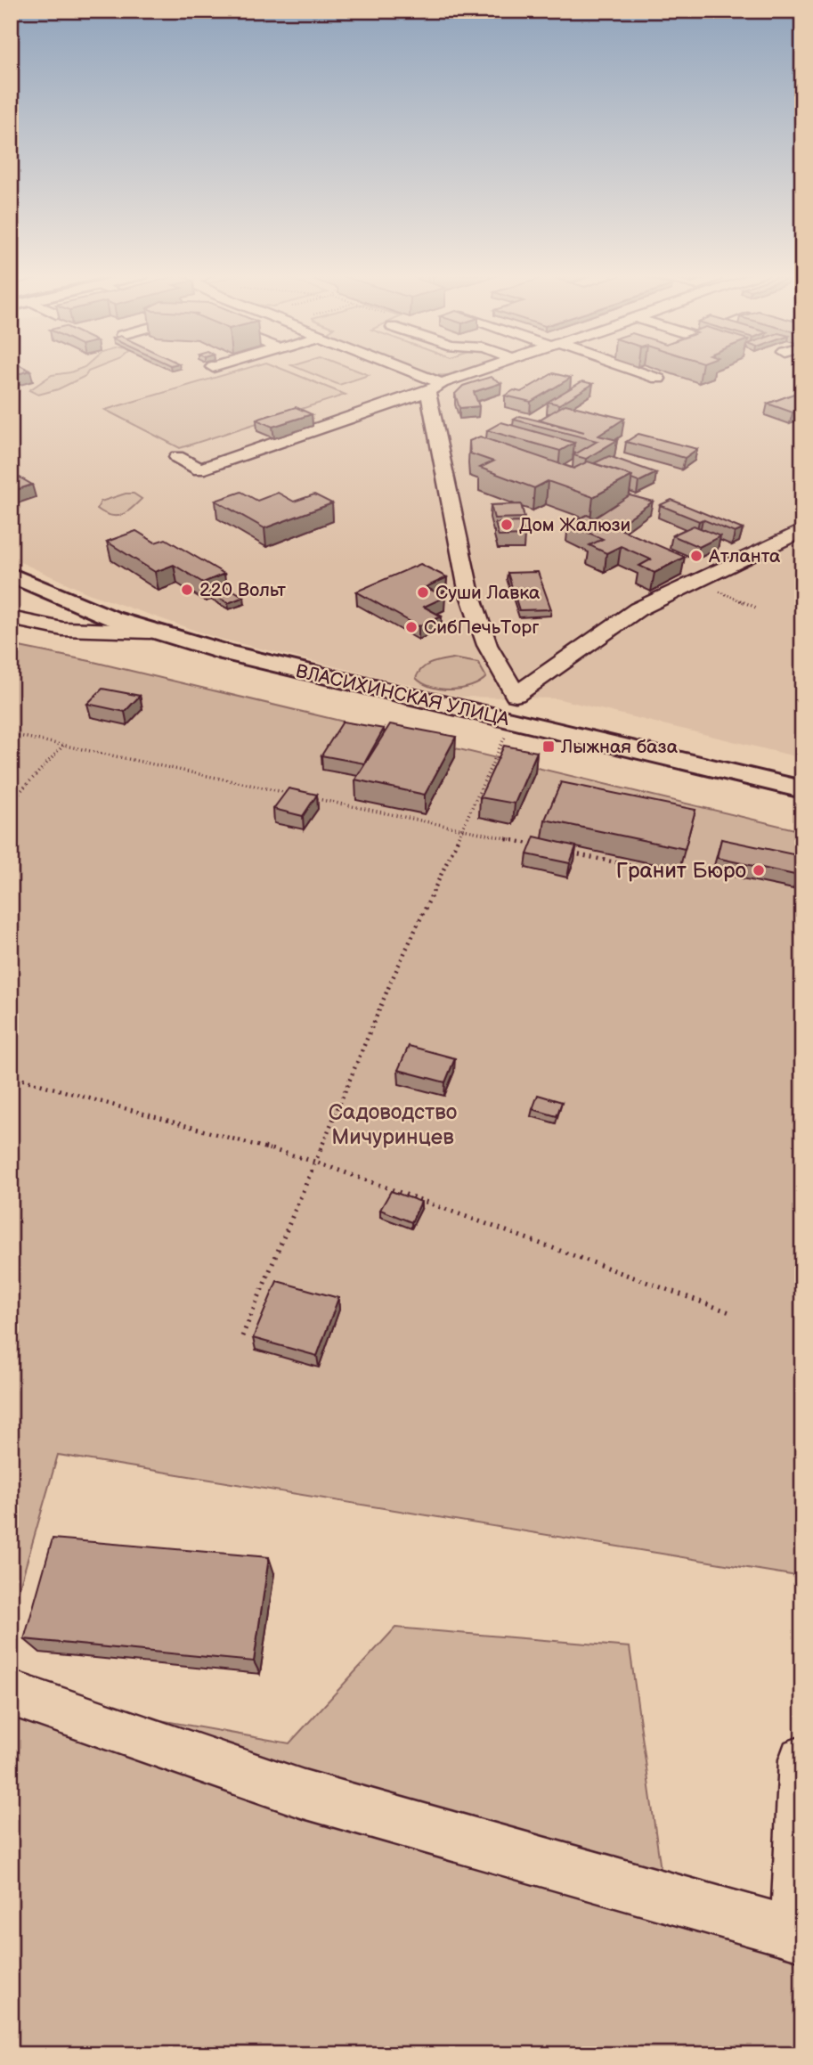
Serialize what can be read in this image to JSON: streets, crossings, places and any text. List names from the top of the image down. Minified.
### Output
{"streets":{"main road":["ВЛАСИХИНСКАЯ УЛИЦА"]},"parks":["Садоводство Мичуринцев"],"places":{"other":["Дом Жалюзи","Атланта","220 Вольт","Суши Лавка","СибПечьТорг","Гранит Бюро"],"transit":["Лыжная база"]}}
